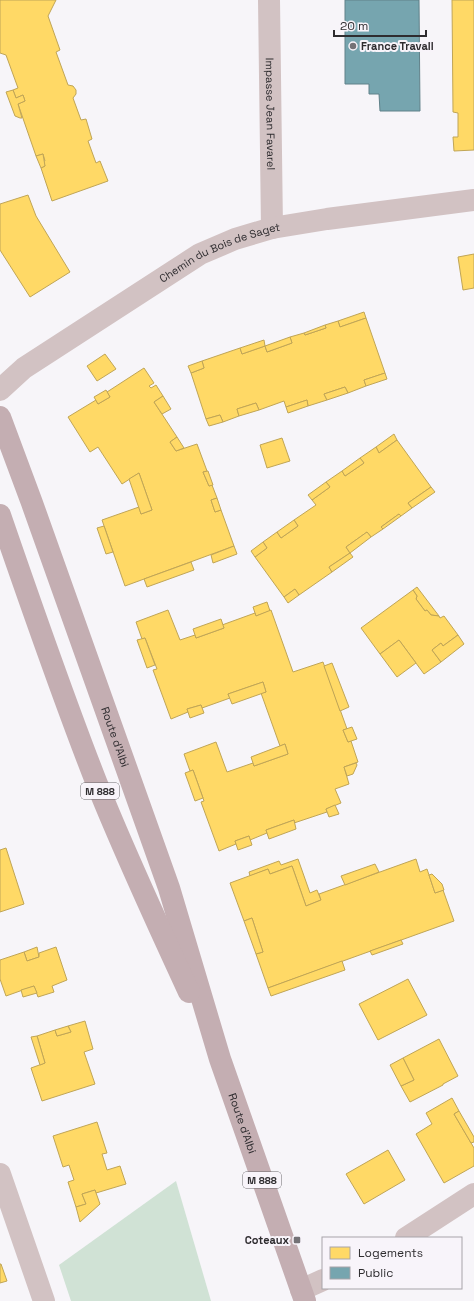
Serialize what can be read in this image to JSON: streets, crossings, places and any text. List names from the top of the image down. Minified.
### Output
{"streets":{"main road":["Route d'Albi","M 888"],"street":["Impasse Jean Favarel","Chemin du Bois de Saget"]},"crossings":[["Impasse Jean Favarel","Chemin du Bois de Saget"]],"places":{"other":["France Travail"],"transit":["Coteaux"]},"legend":["Logements","Public"],"scale_bar":"20 m"}
